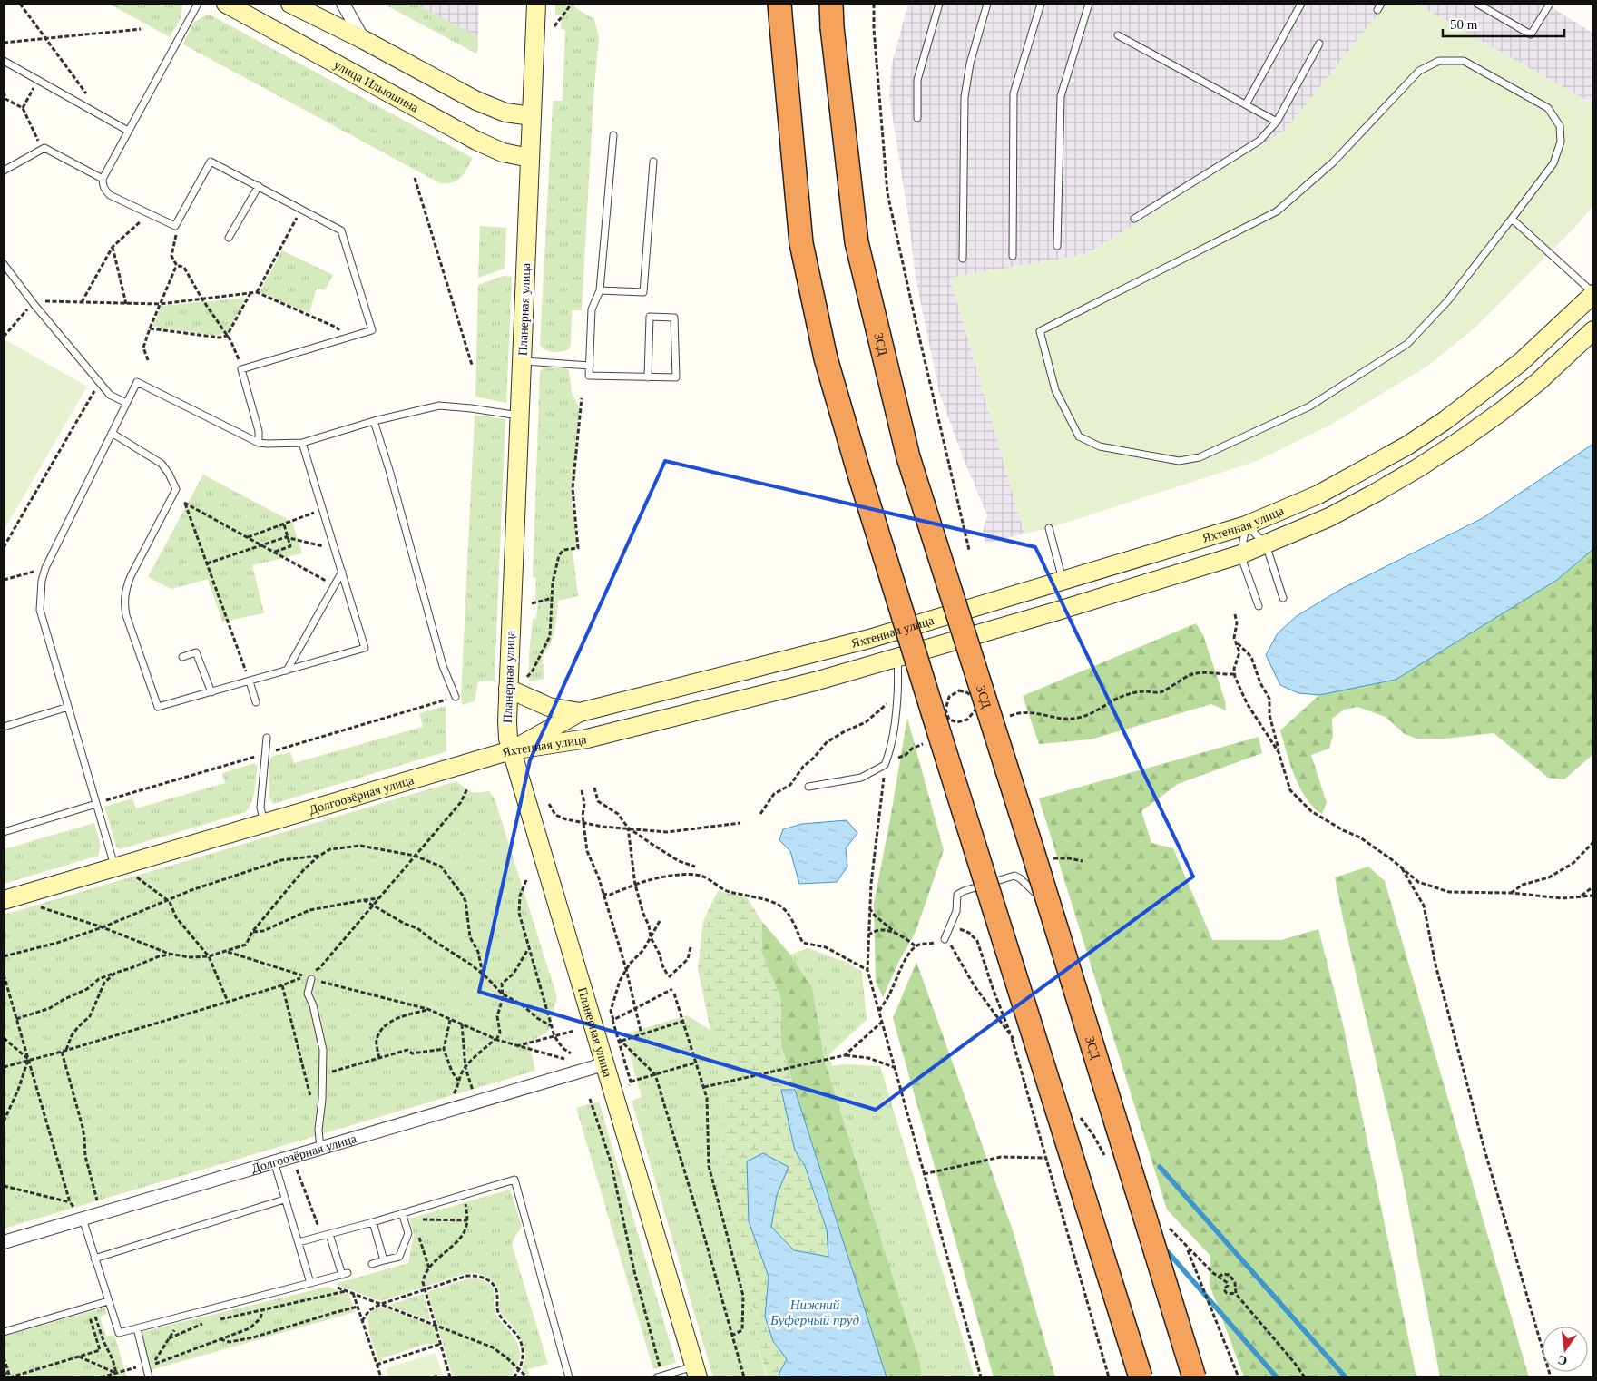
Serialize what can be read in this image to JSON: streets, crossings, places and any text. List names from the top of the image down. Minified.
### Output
{"streets":{"highway":["ЗСД"],"main road":["улица Ильюшина","Планерная улица","Яхтенная улица","Долгоозёрная улица"]},"crossings":[["улица Ильюшина","Планерная улица"],["Планерная улица","Яхтенная улица"],["Планерная улица","Долгоозёрная улица"],["Яхтенная улица","Долгоозёрная улица"]],"water":["Нижний Буферный пруд"],"scale_bar":"50 m","north":"bottom"}
